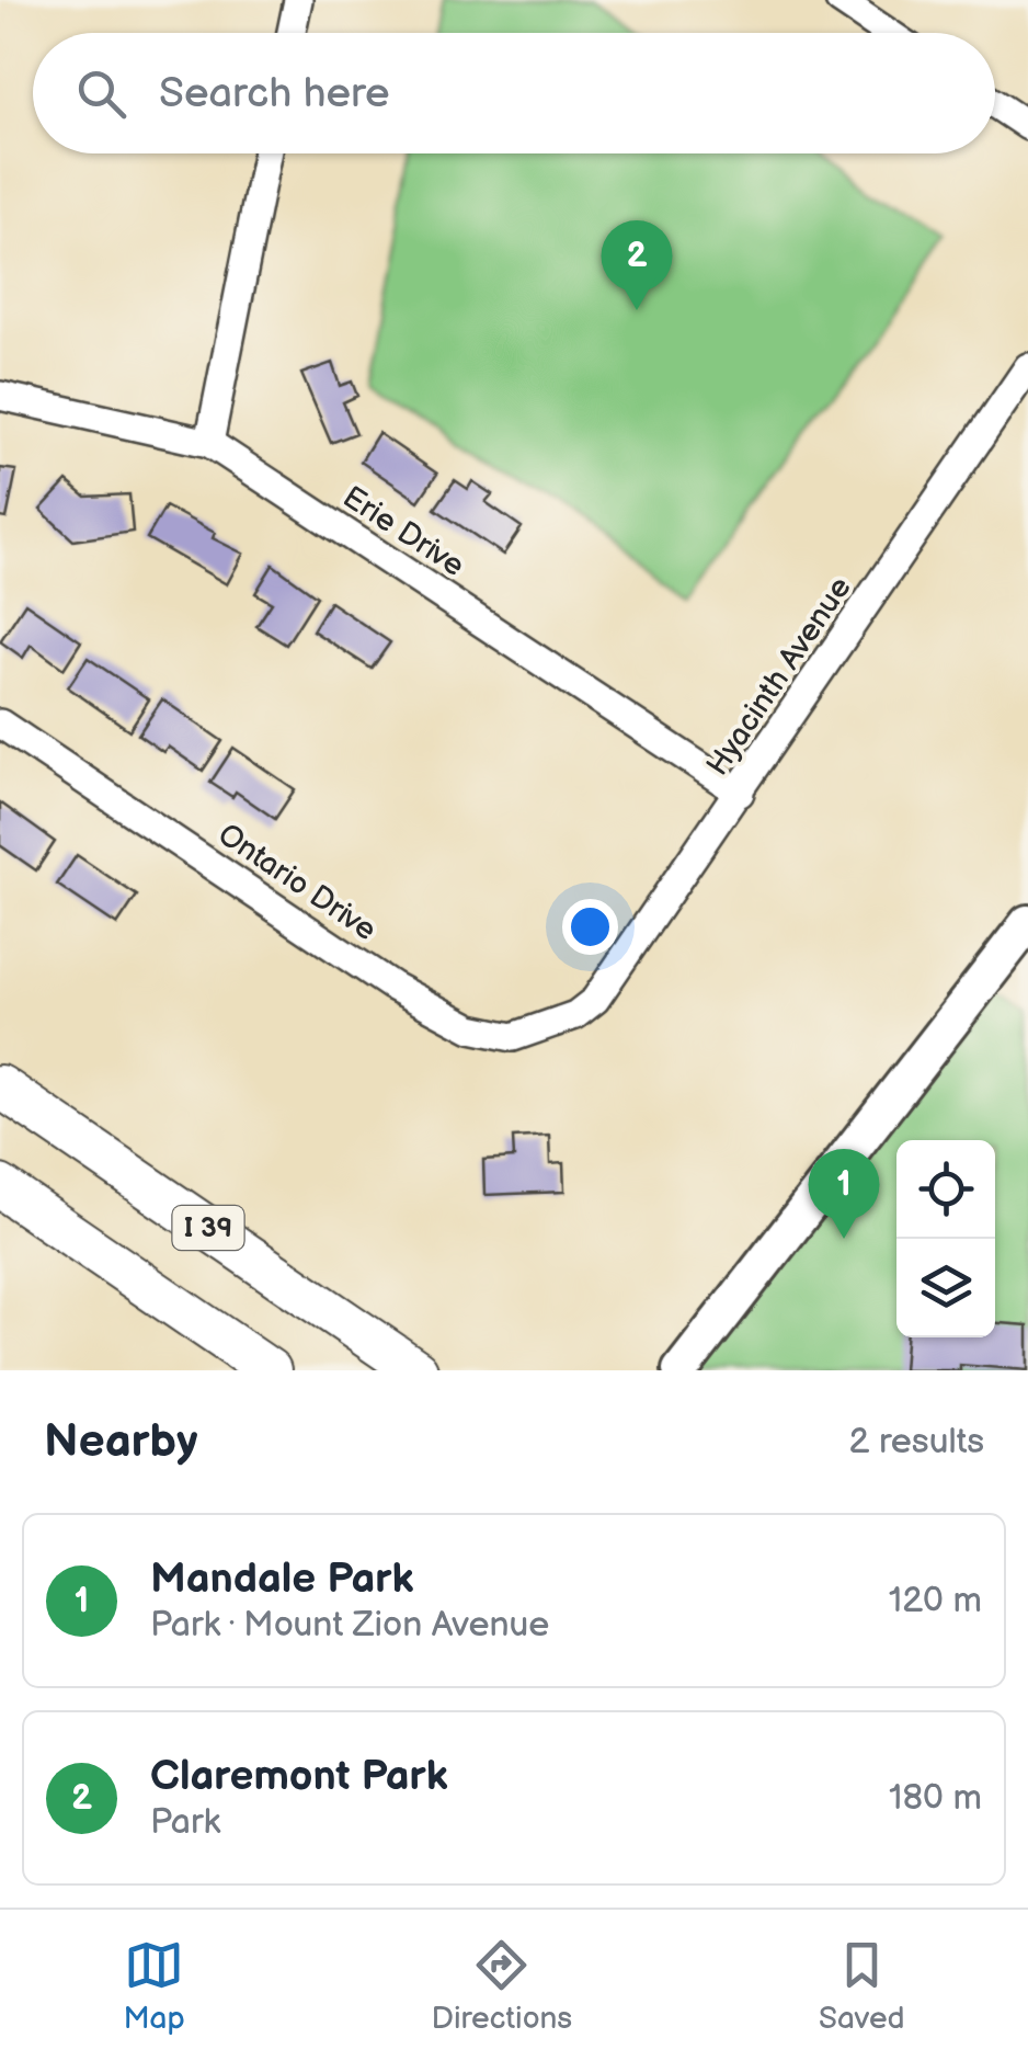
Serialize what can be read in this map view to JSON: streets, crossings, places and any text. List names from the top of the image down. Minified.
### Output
{"streets":{"highway":["I 39"],"street":["Erie Drive","Hyacinth Avenue","Ontario Drive"]},"crossings":[["Erie Drive","Hyacinth Avenue"],["Hyacinth Avenue","Ontario Drive"]],"page":{"search":"Search here","pins":["2","1"],"heading":["Nearby","2 results"],"list":[{"mark":"1","name":"Mandale Park","note":"Park · Mount Zion Avenue","value":"120 m"},{"mark":"2","name":"Claremont Park","note":"Park","value":"180 m"}],"nav":["Map","Directions","Saved"]}}
